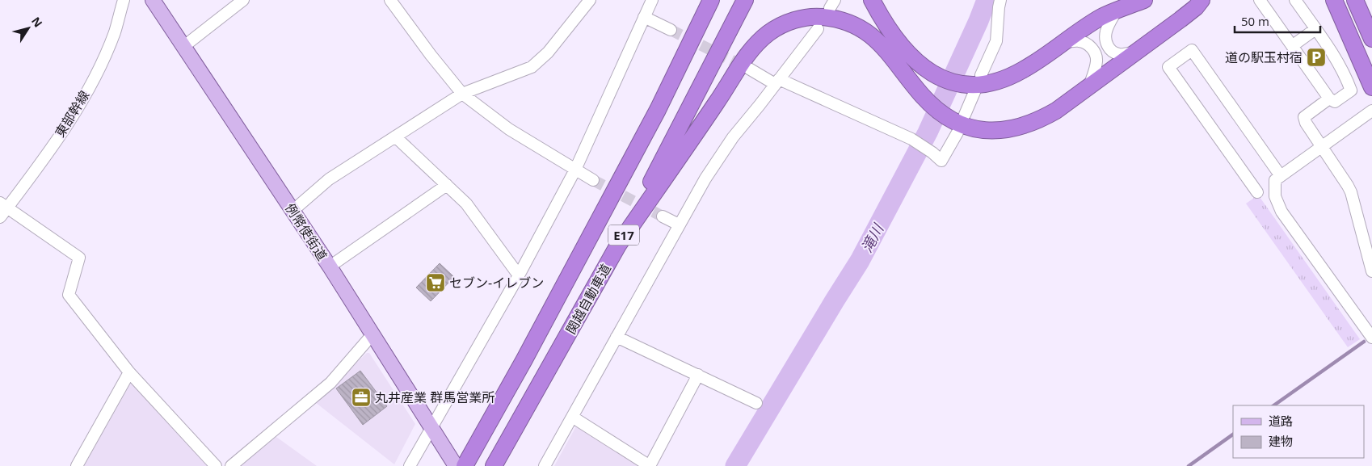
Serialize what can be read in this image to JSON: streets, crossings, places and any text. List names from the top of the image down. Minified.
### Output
{"streets":{"highway":["E17","関越自動車道"],"main road":["例幣使街道"],"street":["東部幹線"]},"crossings":[["例幣使街道","関越自動車道"]],"water":["滝川"],"places":{"parking":["道の駅玉村宿"],"supermarket":["セブン-イレブン"],"office":["丸井産業 群馬営業所"]},"legend":["道路","建物"],"scale_bar":"50 m","north":"top right"}
